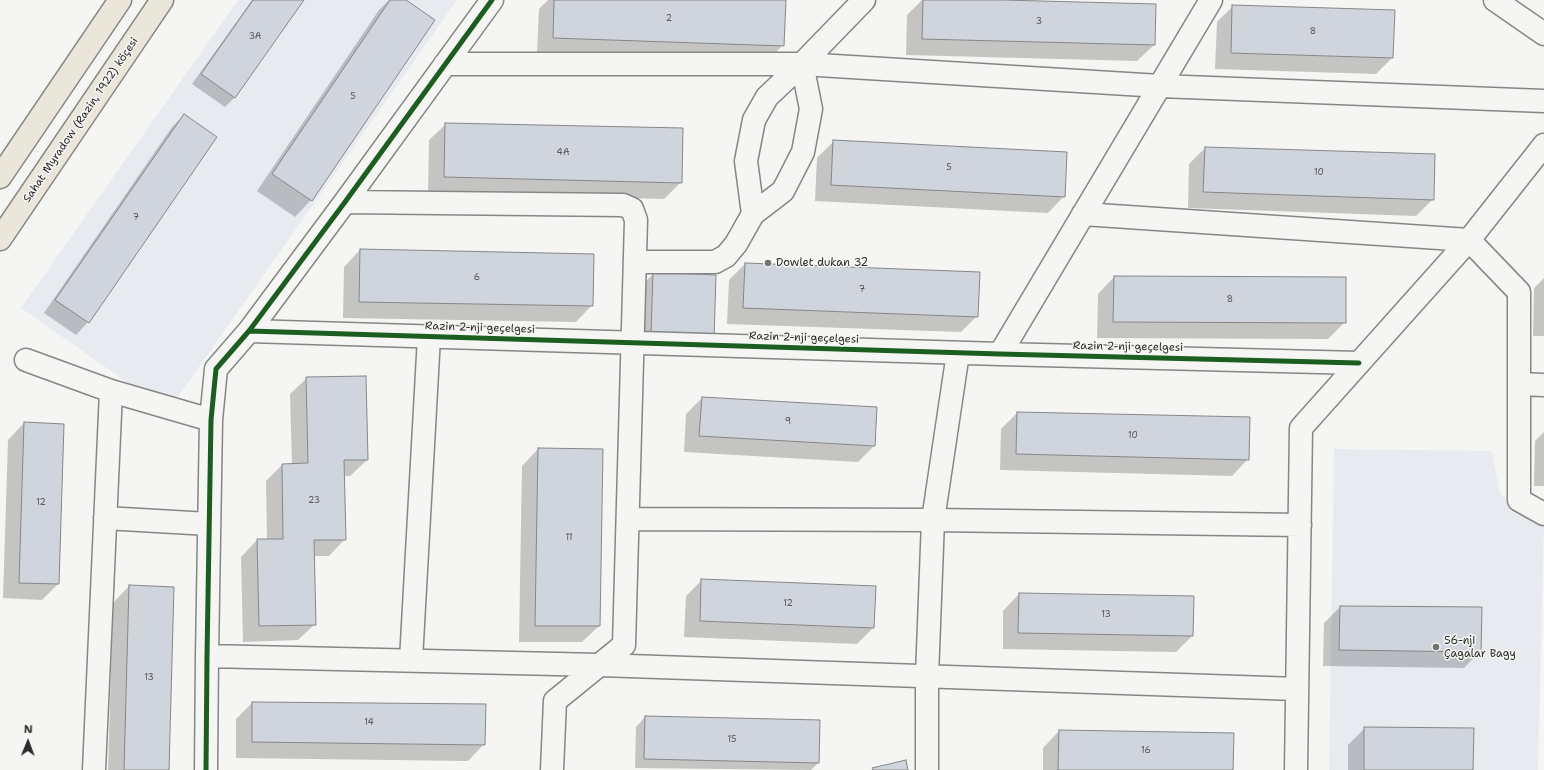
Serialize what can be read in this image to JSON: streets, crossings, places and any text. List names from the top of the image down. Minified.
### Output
{"streets":{"main road":["Sahat Myradow (Razin, 1922) köçesi"],"street":["Razin 2-nji geçelgesi"]},"places":["Dowlet dukan 32","56-nji Çagalar Bagy"],"house_numbers":["2","3","8","3A","5","4A","5","10","7","6","7","8","9","10","23","12","11","12","13","13","14","15","16"],"north":"top"}
